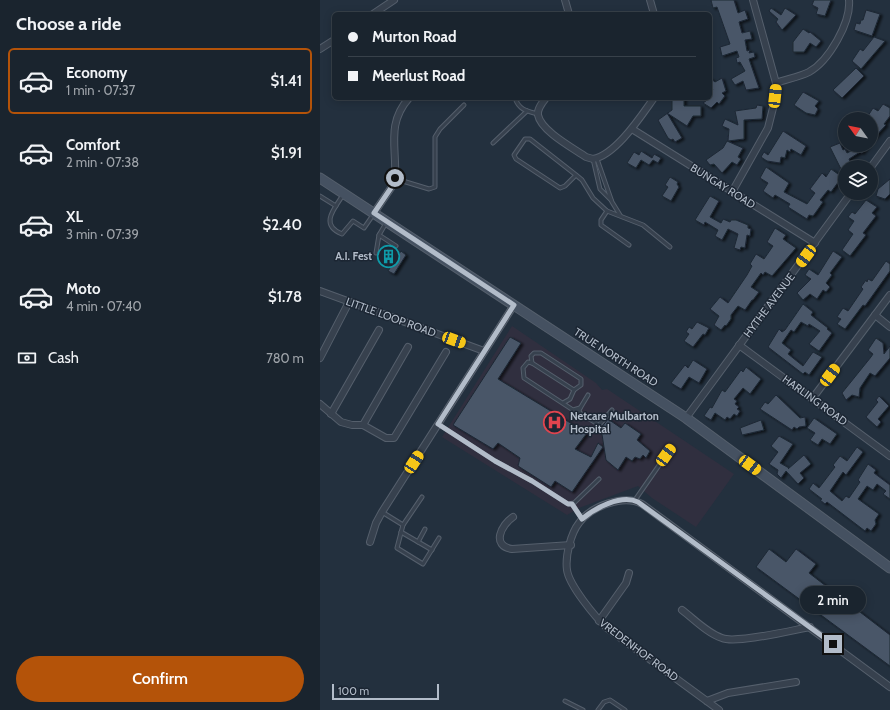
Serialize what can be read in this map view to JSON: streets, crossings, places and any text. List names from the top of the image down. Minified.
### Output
{"streets":{"main road":["TRUE NORTH ROAD"],"street":["BUNGAY ROAD","HYTHE AVENUE","LITTLE LOOP ROAD","HARLING ROAD","VREDENHOF ROAD"]},"crossings":[["BUNGAY ROAD","HYTHE AVENUE"],["HYTHE AVENUE","TRUE NORTH ROAD"],["HYTHE AVENUE","HARLING ROAD"]],"places":{"building":["A.I. Fest"],"hospital":["Netcare Mulbarton Hospital"]},"scale_bar":"100 m","north":"top left","page":{"heading":"Choose a ride","banner":["Murton Road","Meerlust Road"],"list":[{"name":"Economy","note":"1 min · 07:37","value":"$1.41"},{"name":"Comfort","note":"2 min · 07:38","value":"$1.91"},{"name":"XL","note":"3 min · 07:39","value":"$2.40"},{"name":"Moto","note":"4 min · 07:40","value":"$1.78"}],"pay":["Cash","780 m"],"bubble":"2 min","buttons":"Confirm","scale":"100 m"}}
